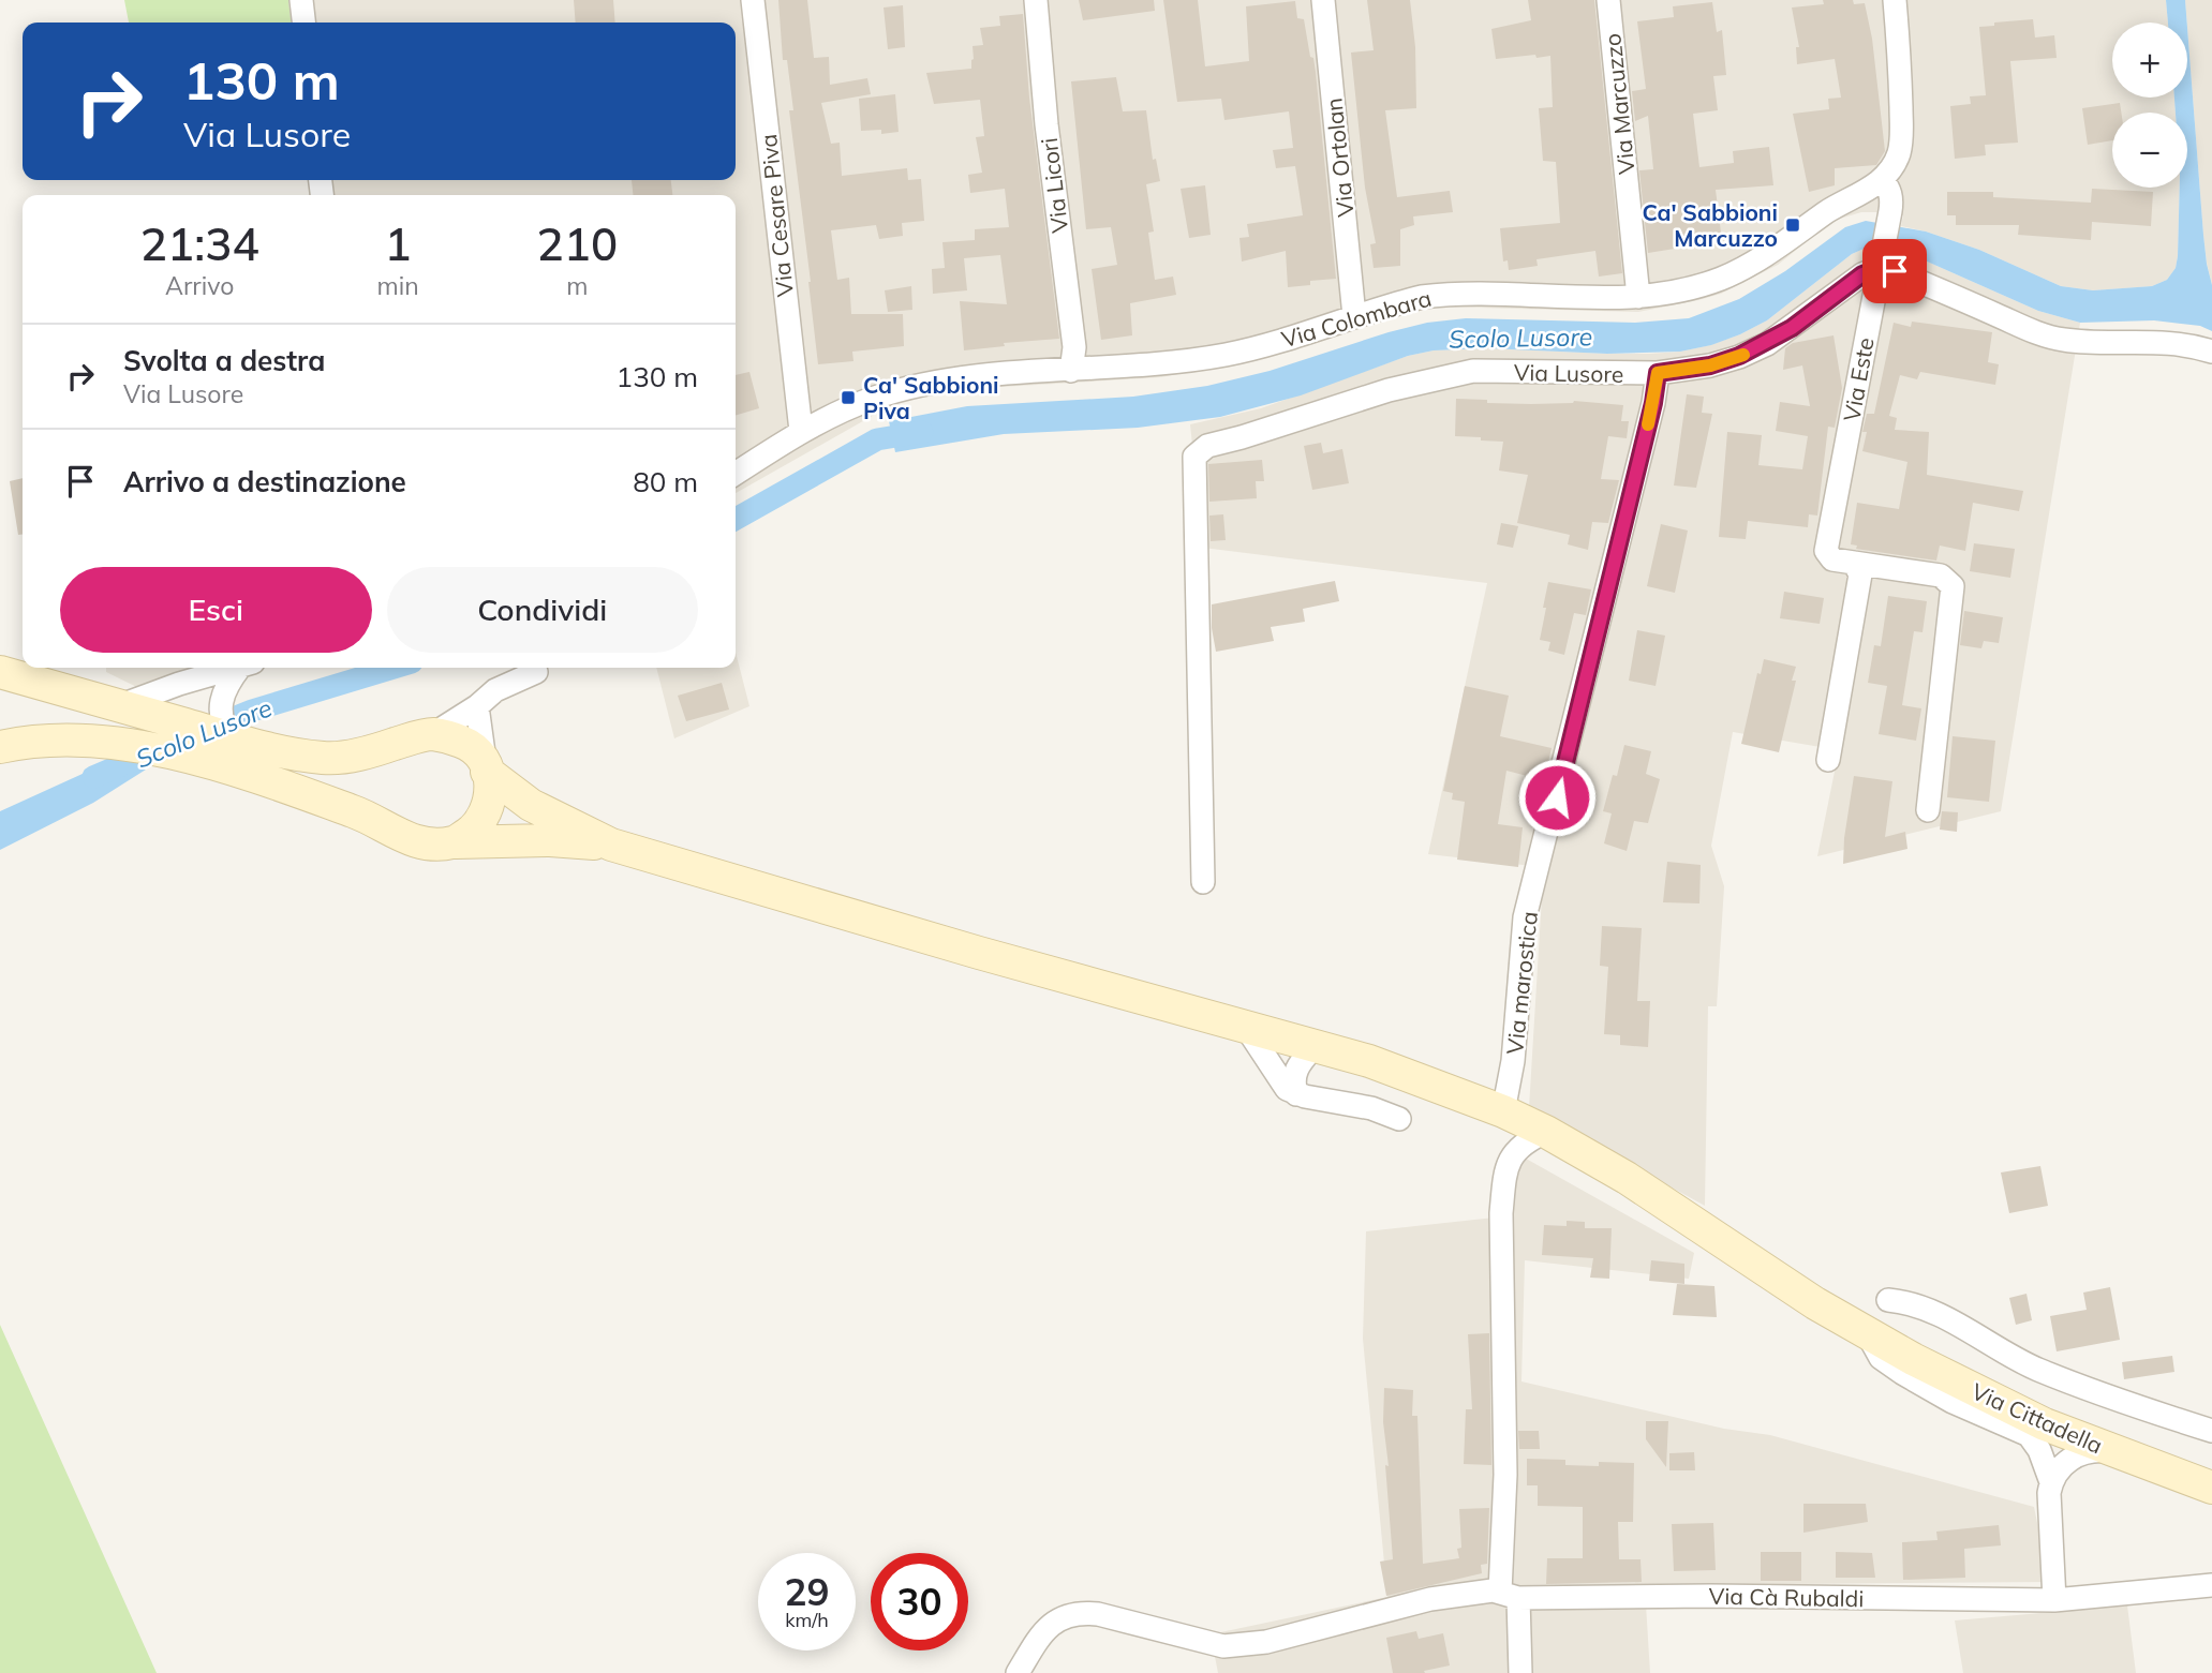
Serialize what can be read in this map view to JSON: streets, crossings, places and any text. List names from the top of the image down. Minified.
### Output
{"streets":{"main road":["Via Cittadella"],"street":["Via Marcuzzo","Via Ortolan","Via Licori","Via Cesare Piva","Via Colombara","Via Lusore","Via Este","Via marostica","Via Cà Rubaldi"]},"crossings":[["Via Marcuzzo","Via Colombara"],["Via Ortolan","Via Colombara"],["Via Licori","Via Colombara"],["Via Cesare Piva","Via Colombara"],["Via Colombara","Via Este"],["Via Lusore","Via Este"],["Via Lusore","Via marostica"],["Via marostica","Via Cittadella"]],"water":["Scolo Lusore"],"places":{"transit":["Ca' Sabbioni Marcuzzo","Ca' Sabbioni Piva"]},"page":{"map_buttons":["+","−"],"turn":["130 m","Via Lusore"],"eta":["21:34","Arrivo","1","min","210","m"],"list":[{"name":"Svolta a destra","note":"Via Lusore","value":"130 m"},{"name":"Arrivo a destinazione","value":"80 m"}],"buttons":["Esci","Condividi"],"speed":"29 km/h","limit":"30"}}
